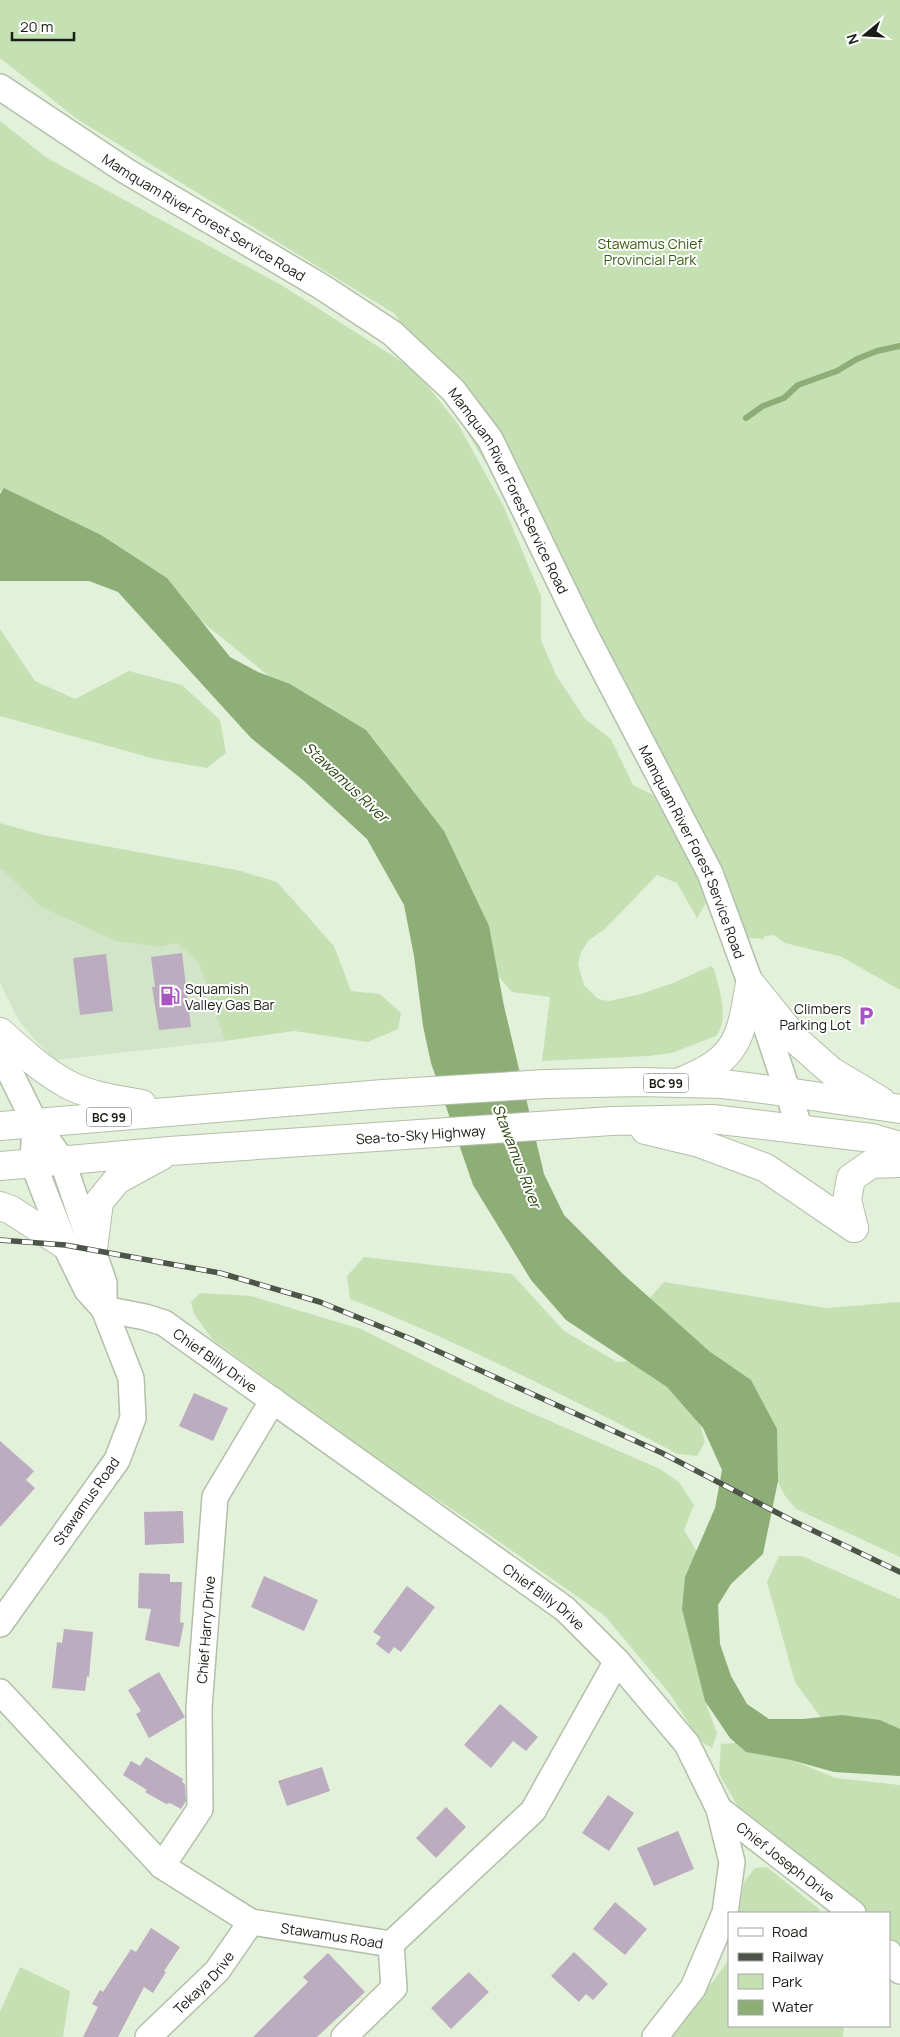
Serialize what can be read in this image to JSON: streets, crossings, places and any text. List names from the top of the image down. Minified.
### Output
{"streets":{"highway":["BC 99","Sea-to-Sky Highway"],"street":["Mamquam River Forest Service Road","Chief Billy Drive","Stawamus Road","Chief Harry Drive","Chief Joseph Drive","Tekaya Drive"]},"crossings":[["Mamquam River Forest Service Road","BC 99"],["Mamquam River Forest Service Road","Sea-to-Sky Highway"],["BC 99","Stawamus Road"],["Sea-to-Sky Highway","Stawamus Road"],["Chief Billy Drive","Stawamus Road"],["Chief Billy Drive","Chief Harry Drive"],["Chief Billy Drive","Chief Joseph Drive"],["Stawamus Road","Chief Harry Drive"],["Stawamus Road","Tekaya Drive"]],"water":["Stawamus River"],"parks":["Stawamus Chief Provincial Park"],"places":{"fuel station":["Squamish Valley Gas Bar"],"parking":["Climbers Parking Lot"]},"legend":["Road","Railway","Park","Water"],"scale_bar":"20 m","north":"left"}
